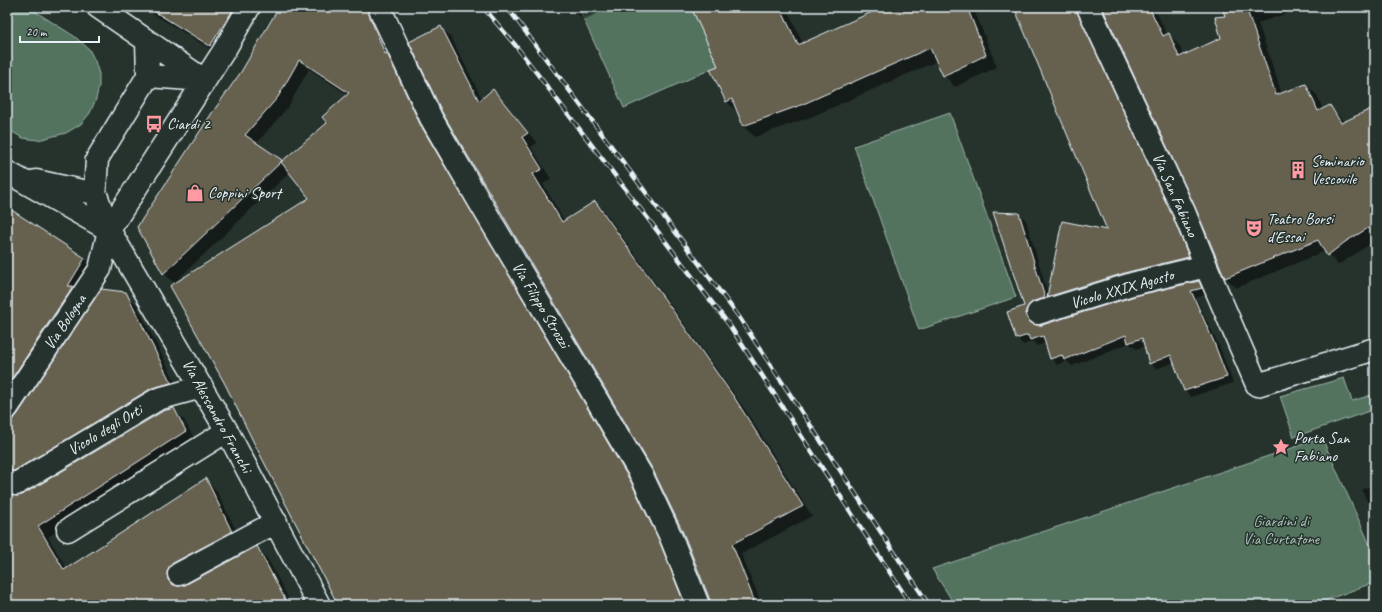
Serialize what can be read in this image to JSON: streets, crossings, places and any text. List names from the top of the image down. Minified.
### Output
{"streets":{"street":["Via San Fabiano","Vicolo XXIX Agosto","Via Filippo Strozzi","Via Bologna","Via Alessandro Franchi","Vicolo degli Orti"]},"crossings":[["Via San Fabiano","Vicolo XXIX Agosto"],["Via Bologna","Via Alessandro Franchi"],["Via Alessandro Franchi","Vicolo degli Orti"]],"parks":["Giardini di Via Curtatone"],"places":{"bus stop":["Ciardi 2"],"building":["Seminario Vescovile"],"shop":["Coppini Sport"],"theatre":["Teatro Borsi d'Essai"],"place":["Porta San Fabiano"]},"scale_bar":"20 m"}
